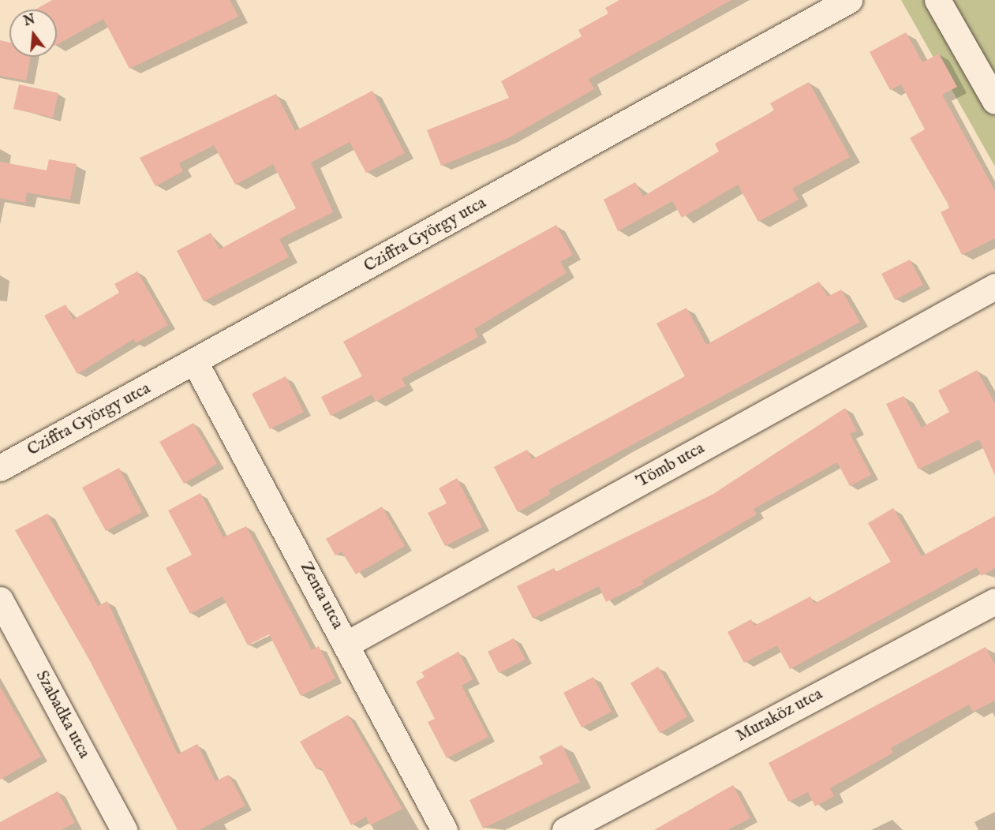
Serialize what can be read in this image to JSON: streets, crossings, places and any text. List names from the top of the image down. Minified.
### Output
{"streets":{"street":["Cziffra György utca","Tömb utca","Zenta utca","Szabadka utca","Muraköz utca"]},"crossings":[["Cziffra György utca","Zenta utca"],["Tömb utca","Zenta utca"]],"north":"top"}
